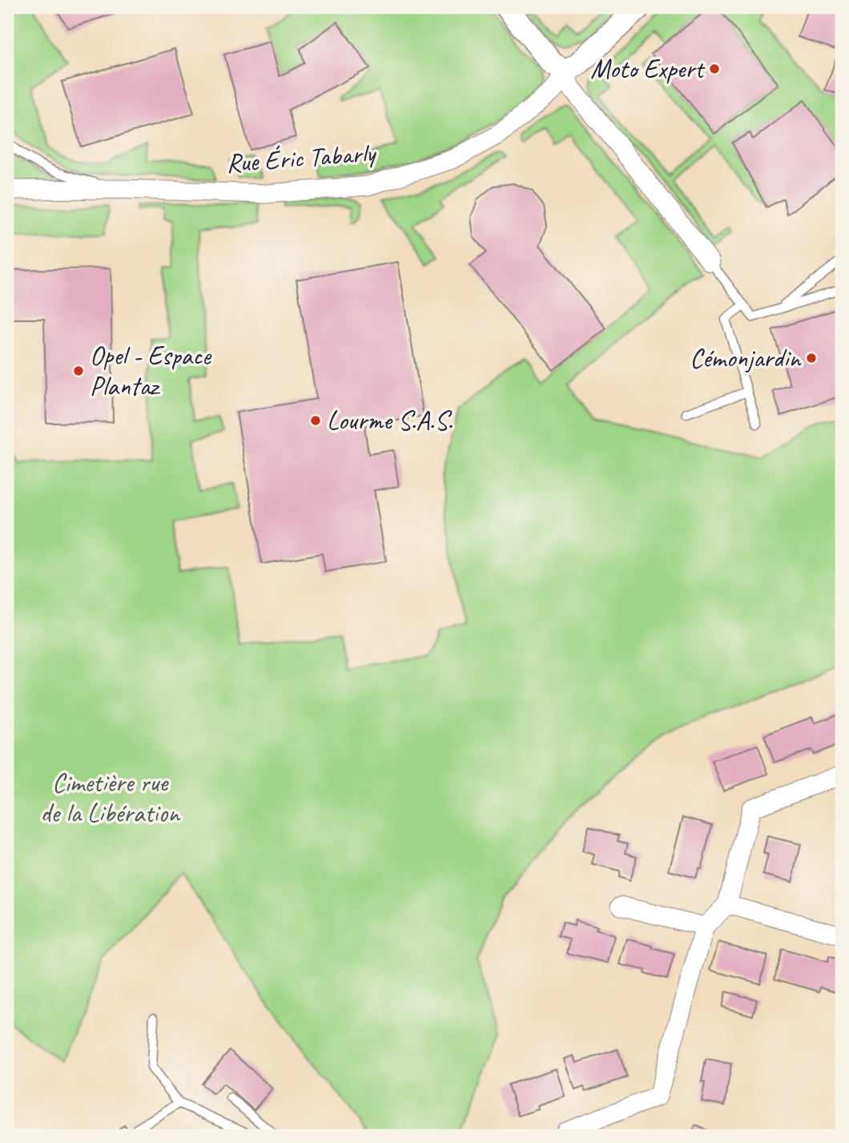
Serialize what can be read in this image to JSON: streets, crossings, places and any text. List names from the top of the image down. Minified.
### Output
{"streets":{"street":["Rue Éric Tabarly"]},"parks":["Cimetière rue de la Libération"],"places":["Moto Expert","Cémonjardin","Opel - Espace Plantaz","Lourme S.A.S."]}
